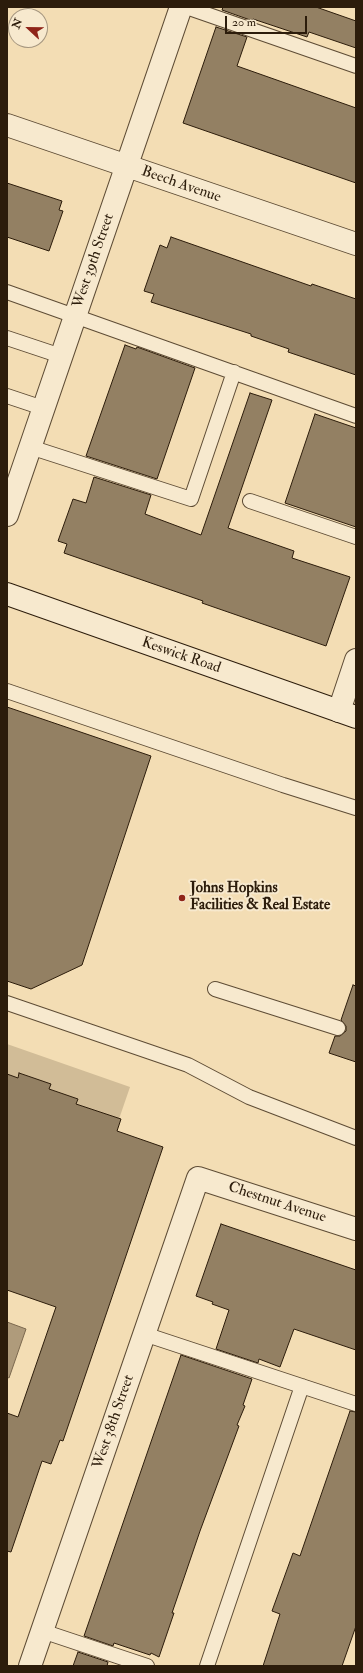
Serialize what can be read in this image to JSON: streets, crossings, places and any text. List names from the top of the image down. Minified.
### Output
{"streets":{"street":["Beech Avenue","West 39th Street","Keswick Road","Chestnut Avenue","West 38th Street"]},"crossings":[["Beech Avenue","West 39th Street"],["Chestnut Avenue","West 38th Street"]],"places":["Johns Hopkins Facilities & Real Estate"],"scale_bar":"20 m","north":"left"}
